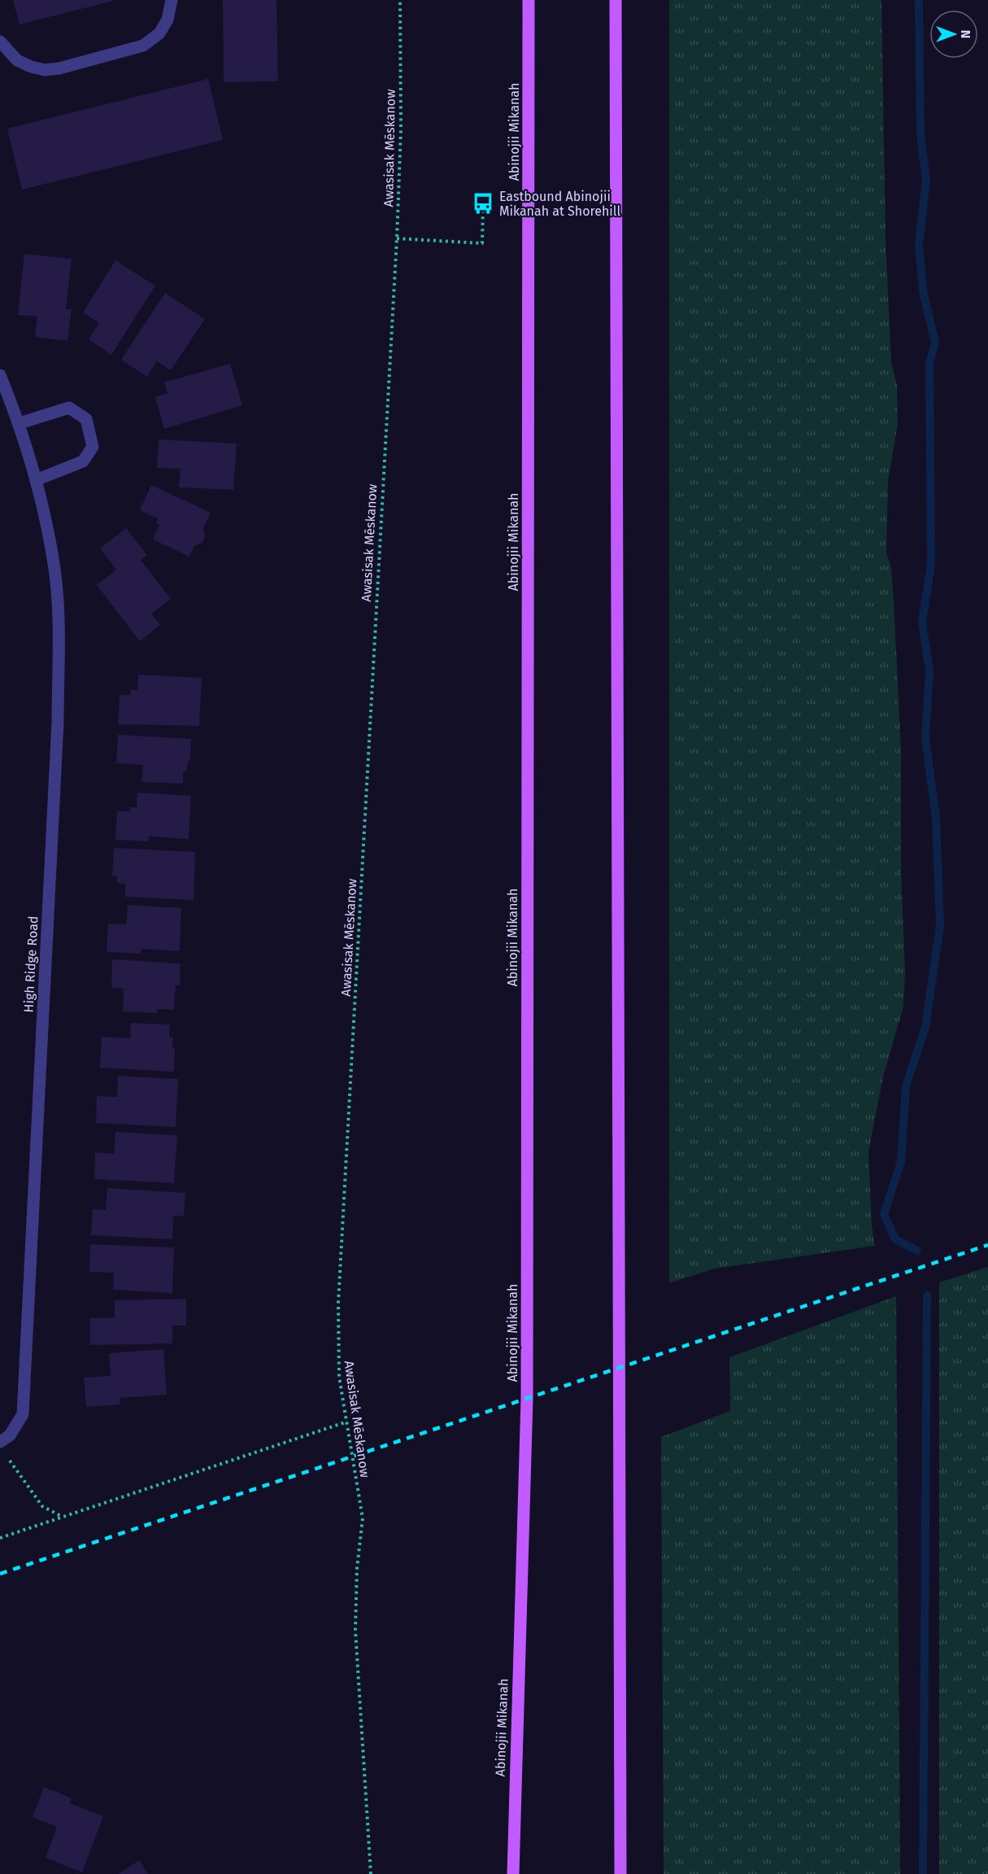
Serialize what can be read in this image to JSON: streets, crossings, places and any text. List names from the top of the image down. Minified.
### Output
{"streets":{"main road":["Abinojii Mikanah"],"street":["High Ridge Road"],"path":["Awasisak Mēskanow"]},"places":{"bus stop":["Eastbound Abinojii Mikanah at Shorehill"]},"north":"right"}
